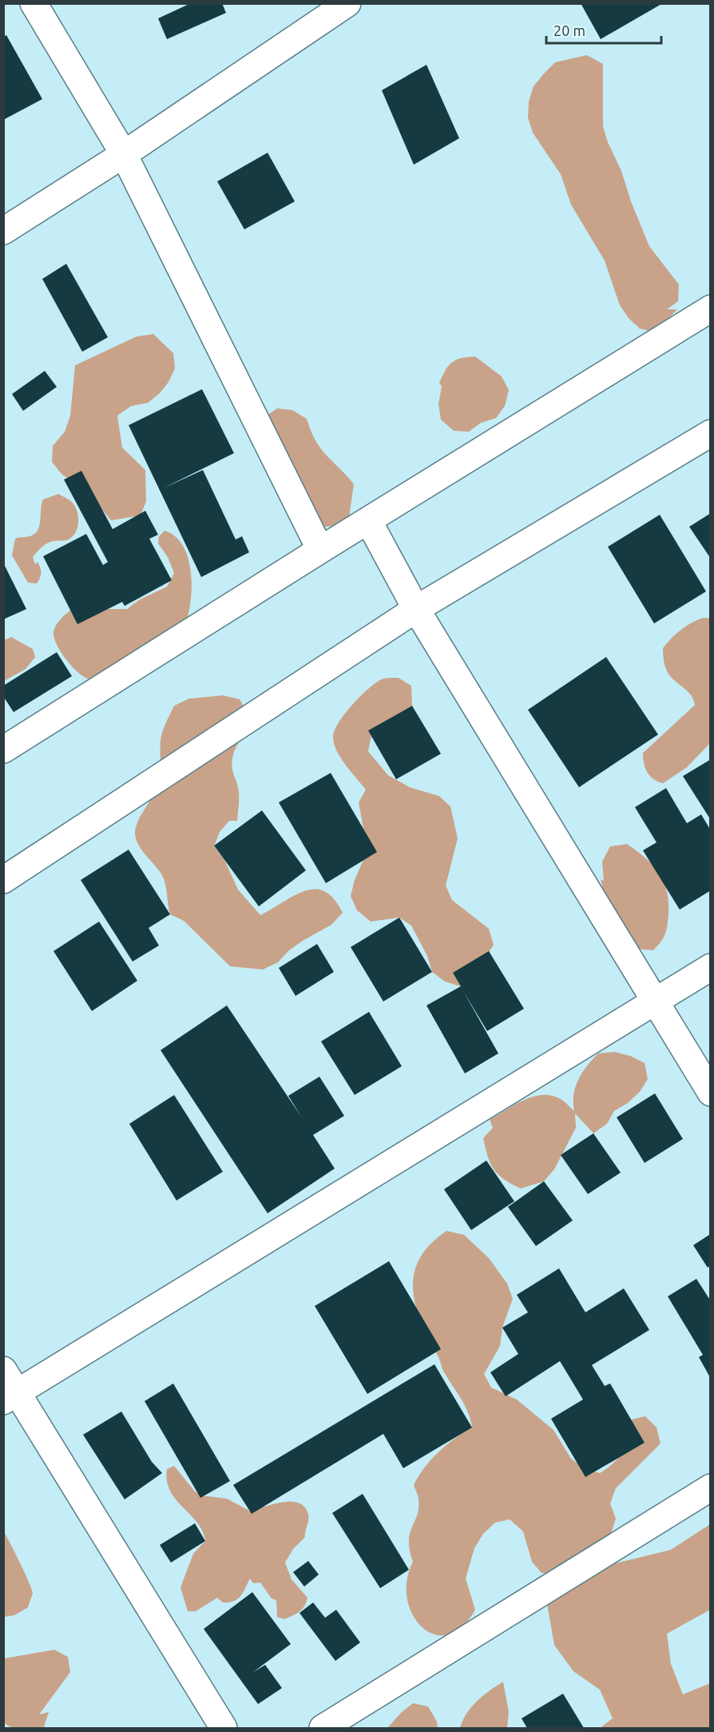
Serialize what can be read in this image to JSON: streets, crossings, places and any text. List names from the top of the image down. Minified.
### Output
{"scale_bar":"20 m"}
